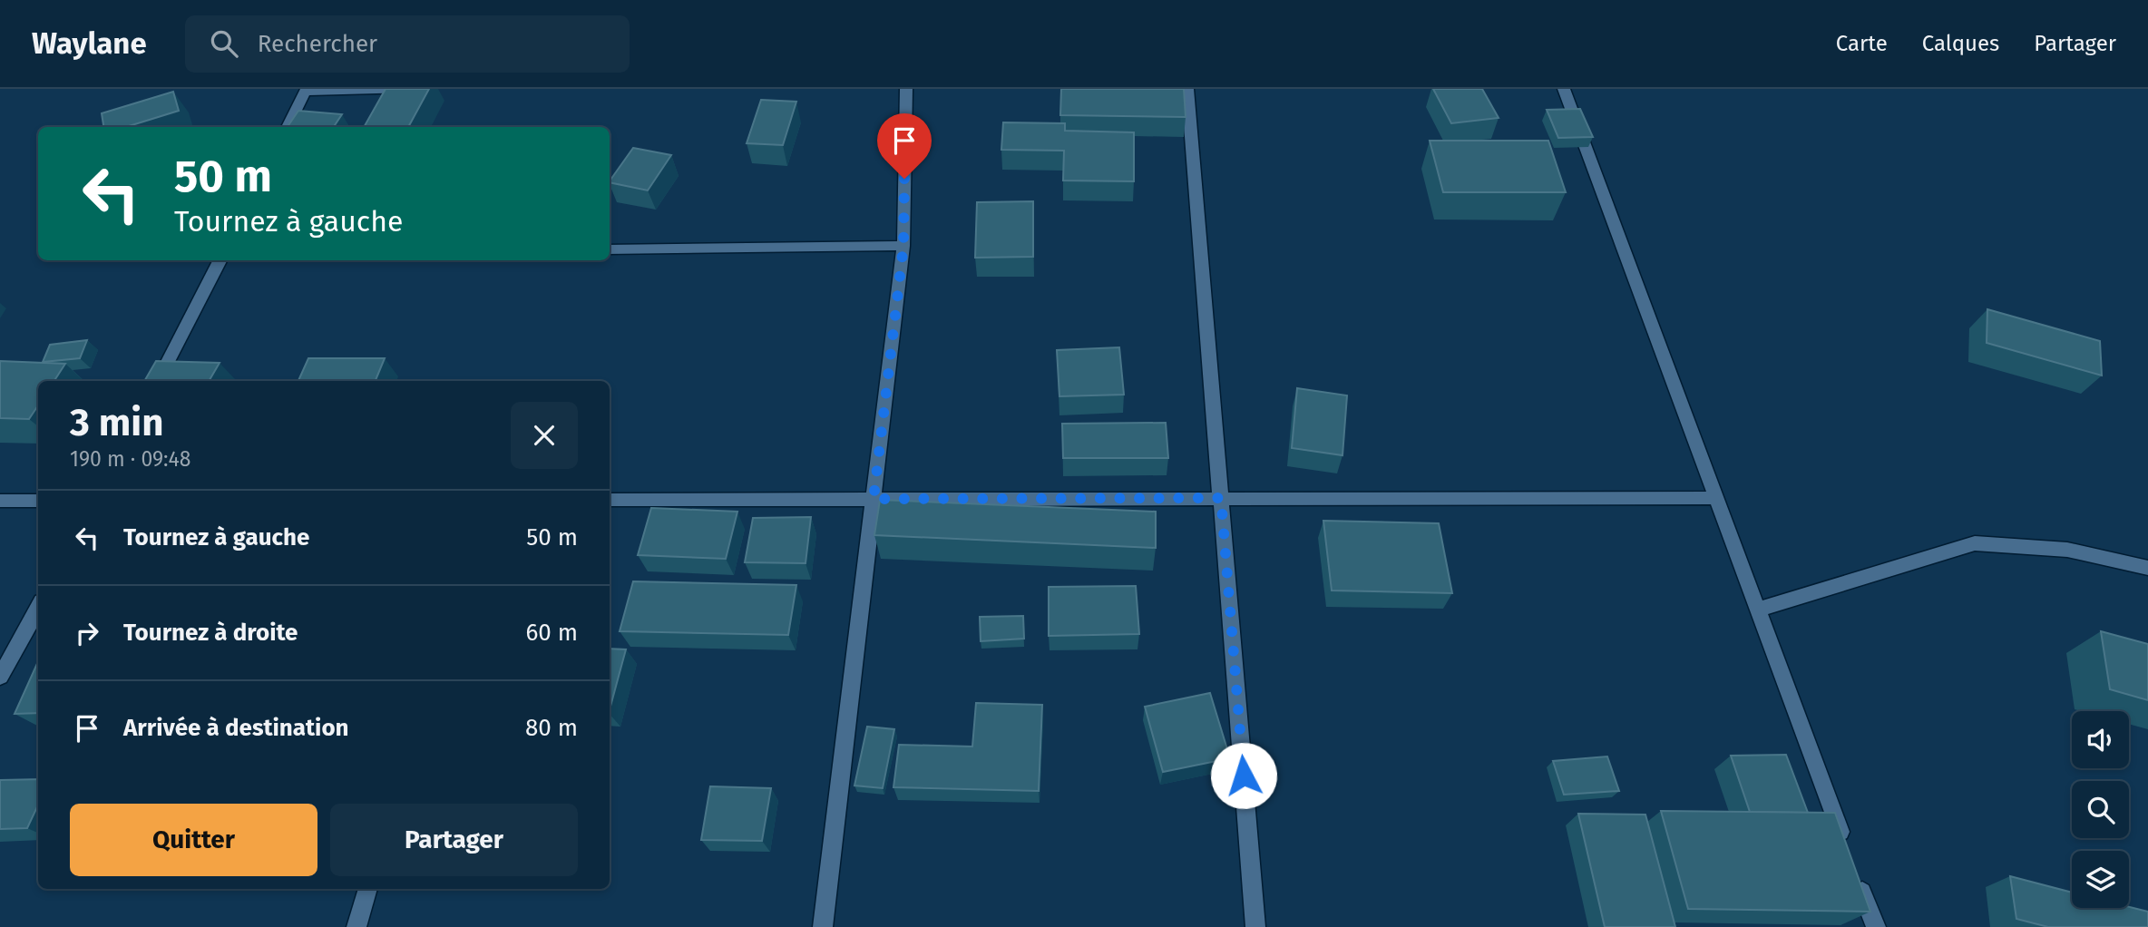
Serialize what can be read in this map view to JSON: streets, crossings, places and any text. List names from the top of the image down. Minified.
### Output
{"page":{"header":"Waylane","search":"Rechercher","nav":["Carte","Calques","Partager"],"turn":["50 m","Tournez à gauche"],"heading":["3 min","190 m · 09:48"],"list":[{"name":"Tournez à gauche","value":"50 m"},{"name":"Tournez à droite","value":"60 m"},{"name":"Arrivée à destination","value":"80 m"}],"buttons":["Quitter","Partager"]}}
